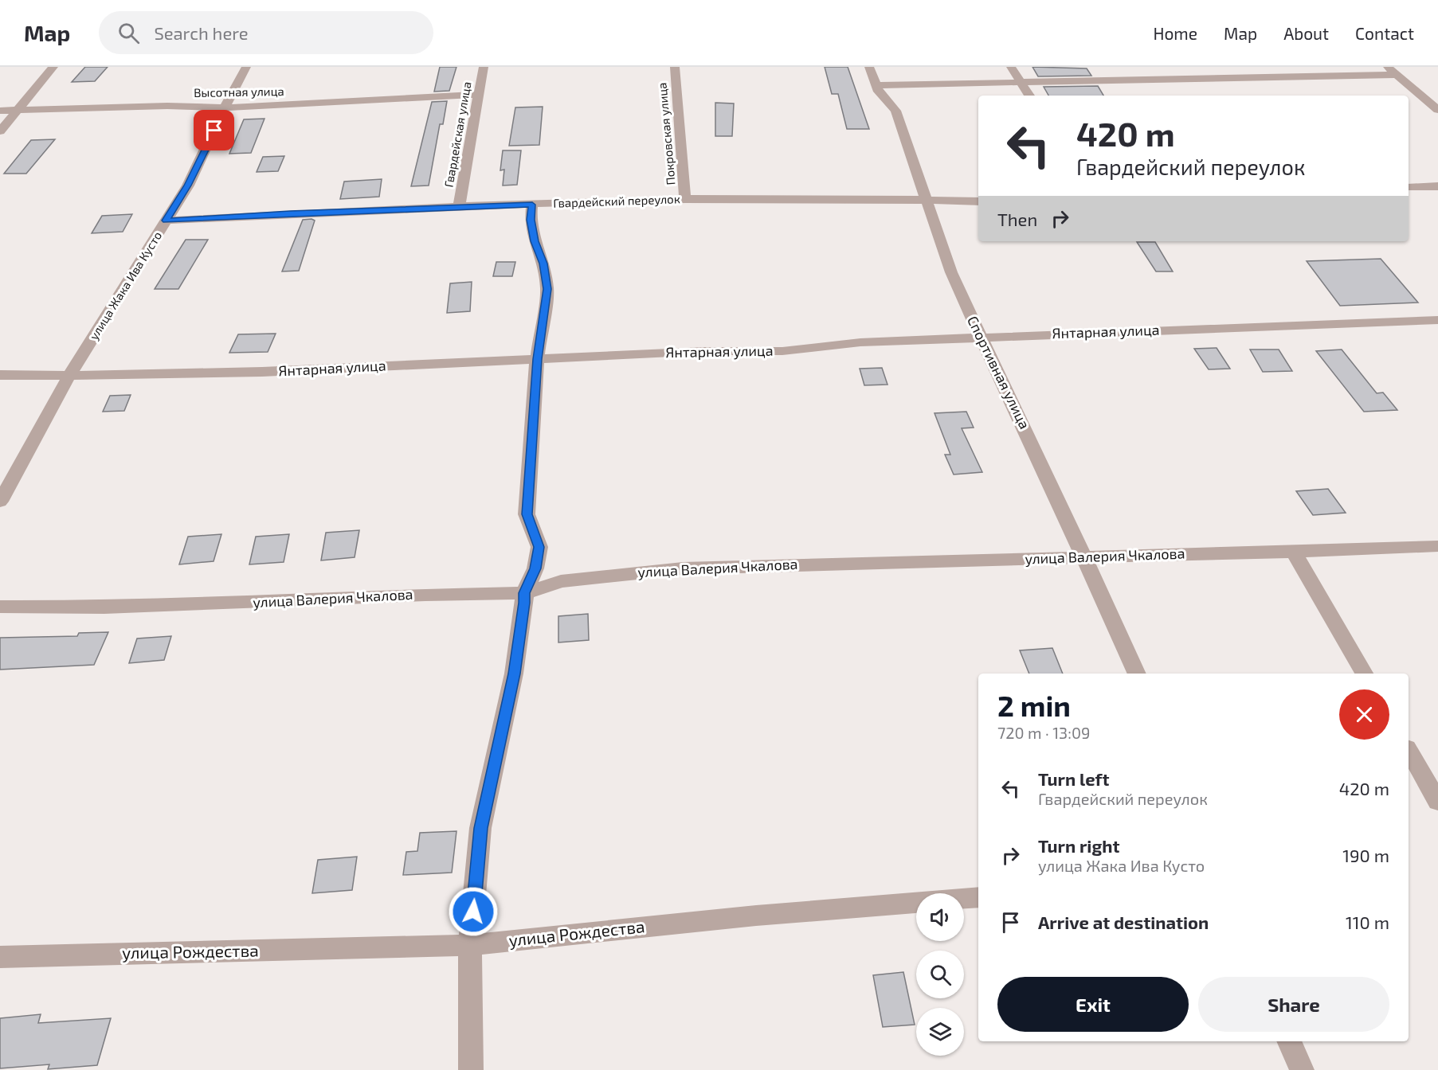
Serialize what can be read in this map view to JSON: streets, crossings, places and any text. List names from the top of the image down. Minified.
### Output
{"streets":{"street":["Высотная улица","Покровская улица","Гвардейская улица","Гвардейский переулок","улица Жака Ива Кусто","Янтарная улица","Спортивная улица","улица Валерия Чкалова","улица Рождества"]},"crossings":[["Высотная улица","Гвардейская улица"],["Высотная улица","улица Жака Ива Кусто"],["Покровская улица","Гвардейский переулок"],["Гвардейская улица","Гвардейский переулок"],["Гвардейский переулок","улица Жака Ива Кусто"],["Гвардейский переулок","Спортивная улица"],["улица Жака Ива Кусто","Янтарная улица"],["Янтарная улица","Спортивная улица"],["Спортивная улица","улица Валерия Чкалова"]],"page":{"header":"Map","search":"Search here","nav":["Home","Map","About","Contact"],"turn":["420 m","Гвардейский переулок"],"then":"Then","heading":["2 min","720 m · 13:09"],"list":[{"name":"Turn left","note":"Гвардейский переулок","value":"420 m"},{"name":"Turn right","note":"улица Жака Ива Кусто","value":"190 m"},{"name":"Arrive at destination","value":"110 m"}],"buttons":["Exit","Share"]}}
